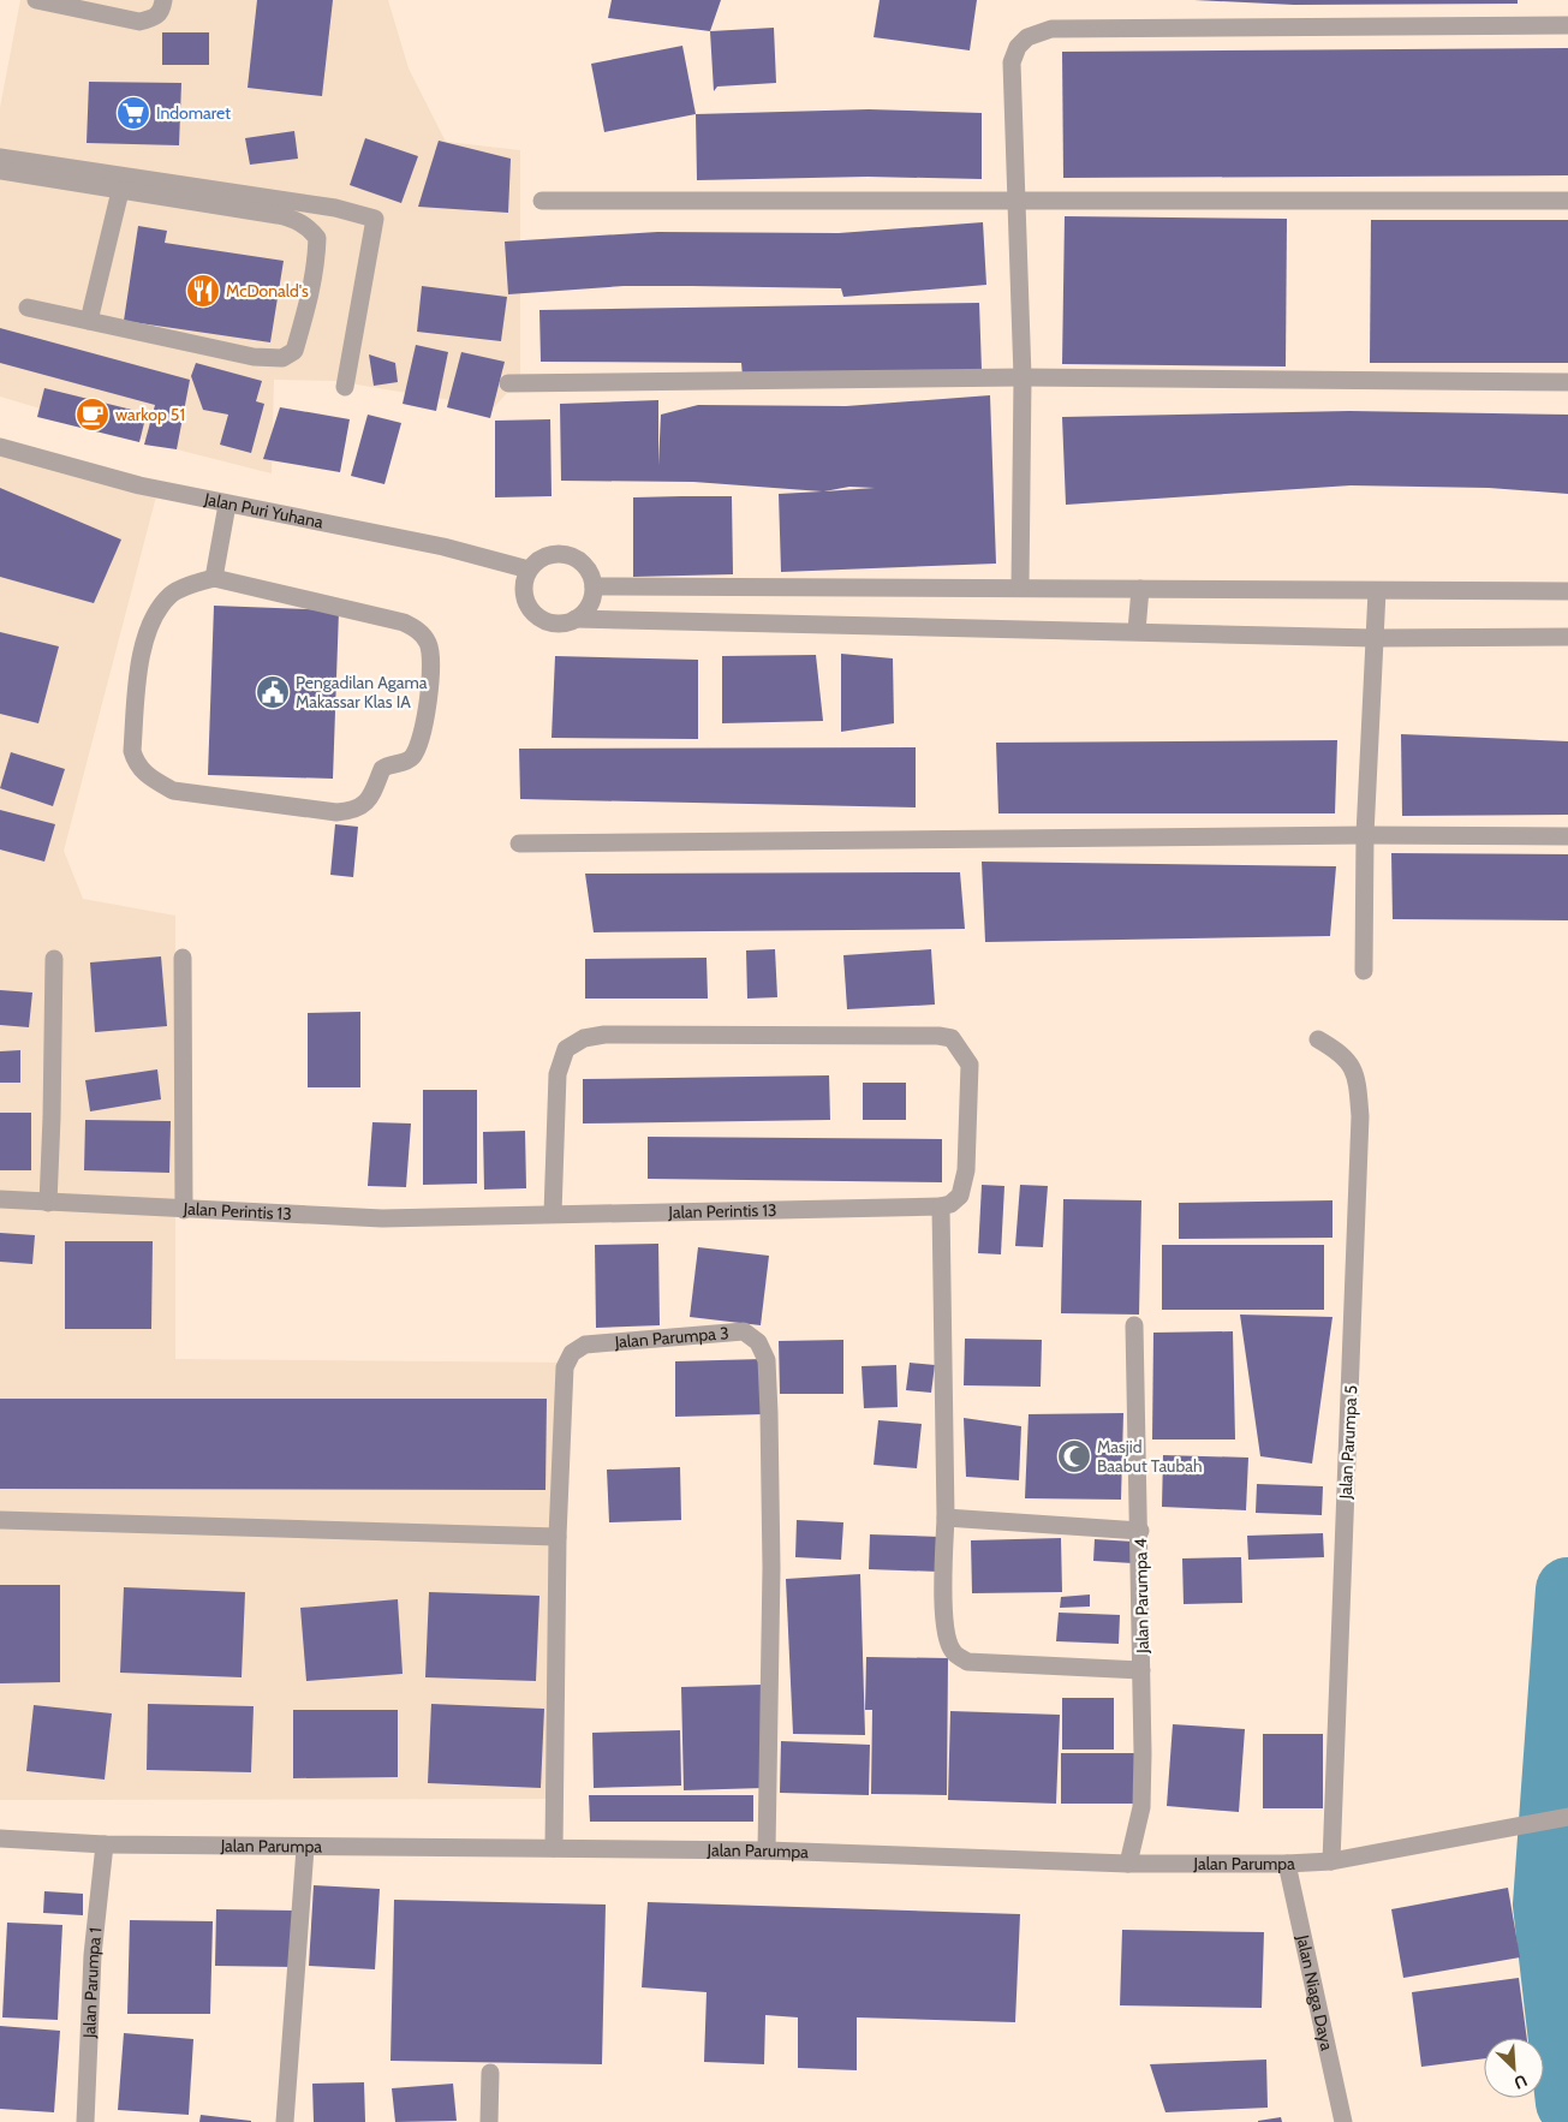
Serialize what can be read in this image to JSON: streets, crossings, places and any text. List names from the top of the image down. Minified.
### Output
{"streets":{"street":["Jalan Puri Yuhana","Jalan Perintis 13","Jalan Parumpa 3","Jalan Parumpa 5","Jalan Parumpa 4","Jalan Parumpa","Jalan Parumpa 1","Jalan Niaga Daya"]},"crossings":[["Jalan Parumpa 3","Jalan Parumpa"],["Jalan Parumpa 5","Jalan Parumpa"],["Jalan Parumpa 4","Jalan Parumpa"],["Jalan Parumpa","Jalan Parumpa 1"],["Jalan Parumpa","Jalan Niaga Daya"]],"places":{"supermarket":["Indomaret"],"restaurant":["McDonald's"],"cafe":["warkop 51"],"public building":["Pengadilan Agama Makassar Klas IA"],"mosque":["Masjid Baabut Taubah"]},"north":"bottom right"}
